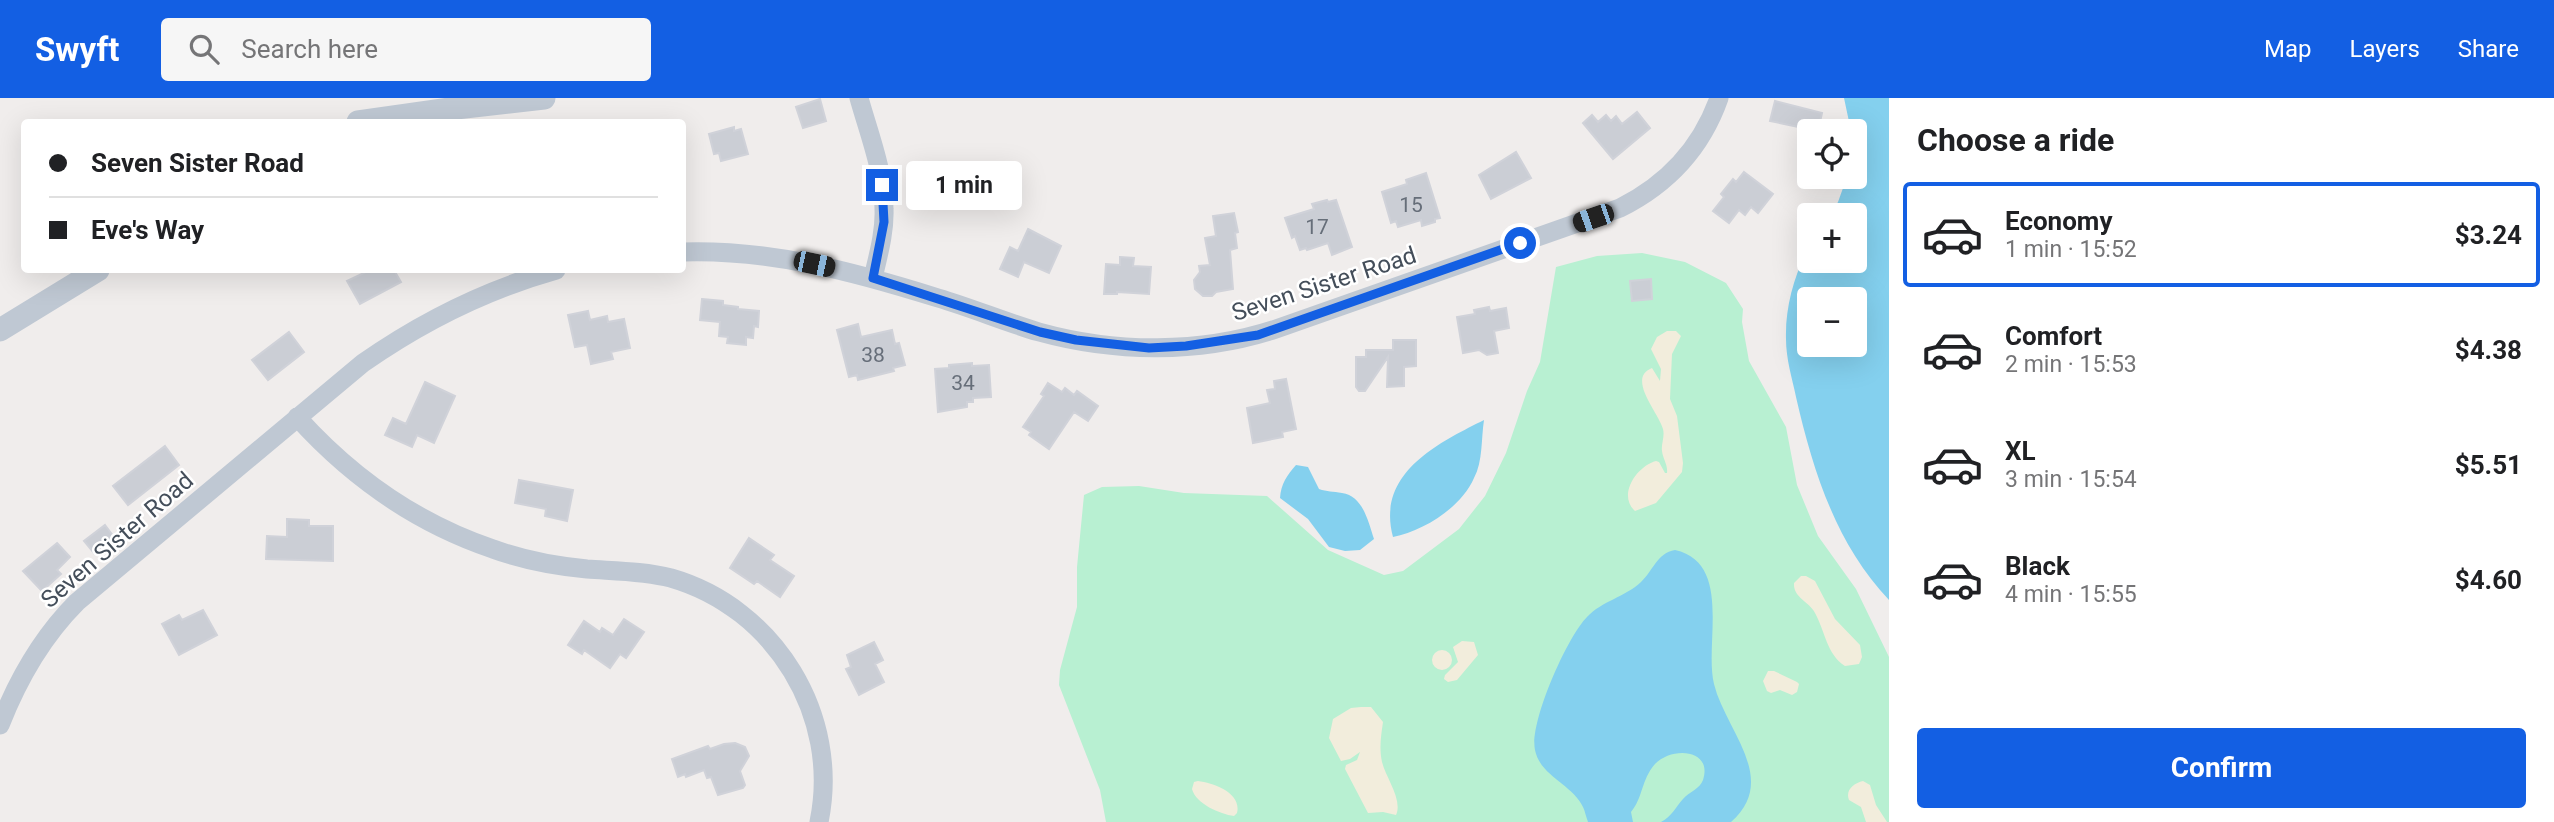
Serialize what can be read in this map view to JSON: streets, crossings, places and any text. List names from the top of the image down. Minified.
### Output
{"streets":{"street":["Seven Sister Road"]},"house_numbers":["15","17","38","34"],"page":{"header":"Swyft","search":"Search here","nav":["Map","Layers","Share"],"heading":"Choose a ride","map_buttons":["+","−"],"banner":["Seven Sister Road","Eve's Way"],"bubble":"1 min","list":[{"name":"Economy","note":"1 min · 15:52","value":"$3.24"},{"name":"Comfort","note":"2 min · 15:53","value":"$4.38"},{"name":"XL","note":"3 min · 15:54","value":"$5.51"},{"name":"Black","note":"4 min · 15:55","value":"$4.60"}],"buttons":"Confirm"}}
